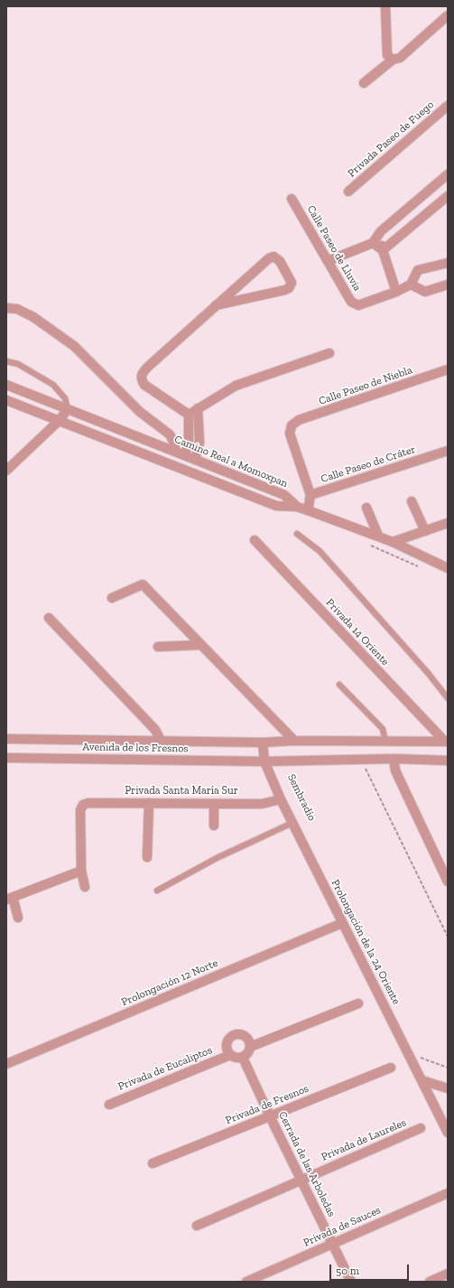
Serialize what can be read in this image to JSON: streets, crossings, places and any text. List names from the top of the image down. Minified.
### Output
{"streets":{"street":["Privada Paseo de Fuego","Calle Paseo de Lluvia","Calle Paseo de Niebla","Camino Real a Momoxpan","Calle Paseo de Cráter","Privada 14 Oriente","Avenida de los Fresnos","Privada Santa María Sur","Prolongación de la 24 Oriente","Prolongación 12 Norte","Privada de Eucaliptos","Privada de Fresnos","Privada de Laureles","Cerrada de las Arboledas","Privada de Sauces"]},"crossings":[["Calle Paseo de Niebla","Calle Paseo de Cráter"],["Avenida de los Fresnos","Prolongación de la 24 Oriente"],["Privada Santa María Sur","Prolongación de la 24 Oriente"],["Prolongación de la 24 Oriente","Prolongación 12 Norte"],["Privada de Eucaliptos","Cerrada de las Arboledas"],["Privada de Fresnos","Cerrada de las Arboledas"],["Privada de Laureles","Cerrada de las Arboledas"],["Cerrada de las Arboledas","Privada de Sauces"]],"scale_bar":"50 m"}
